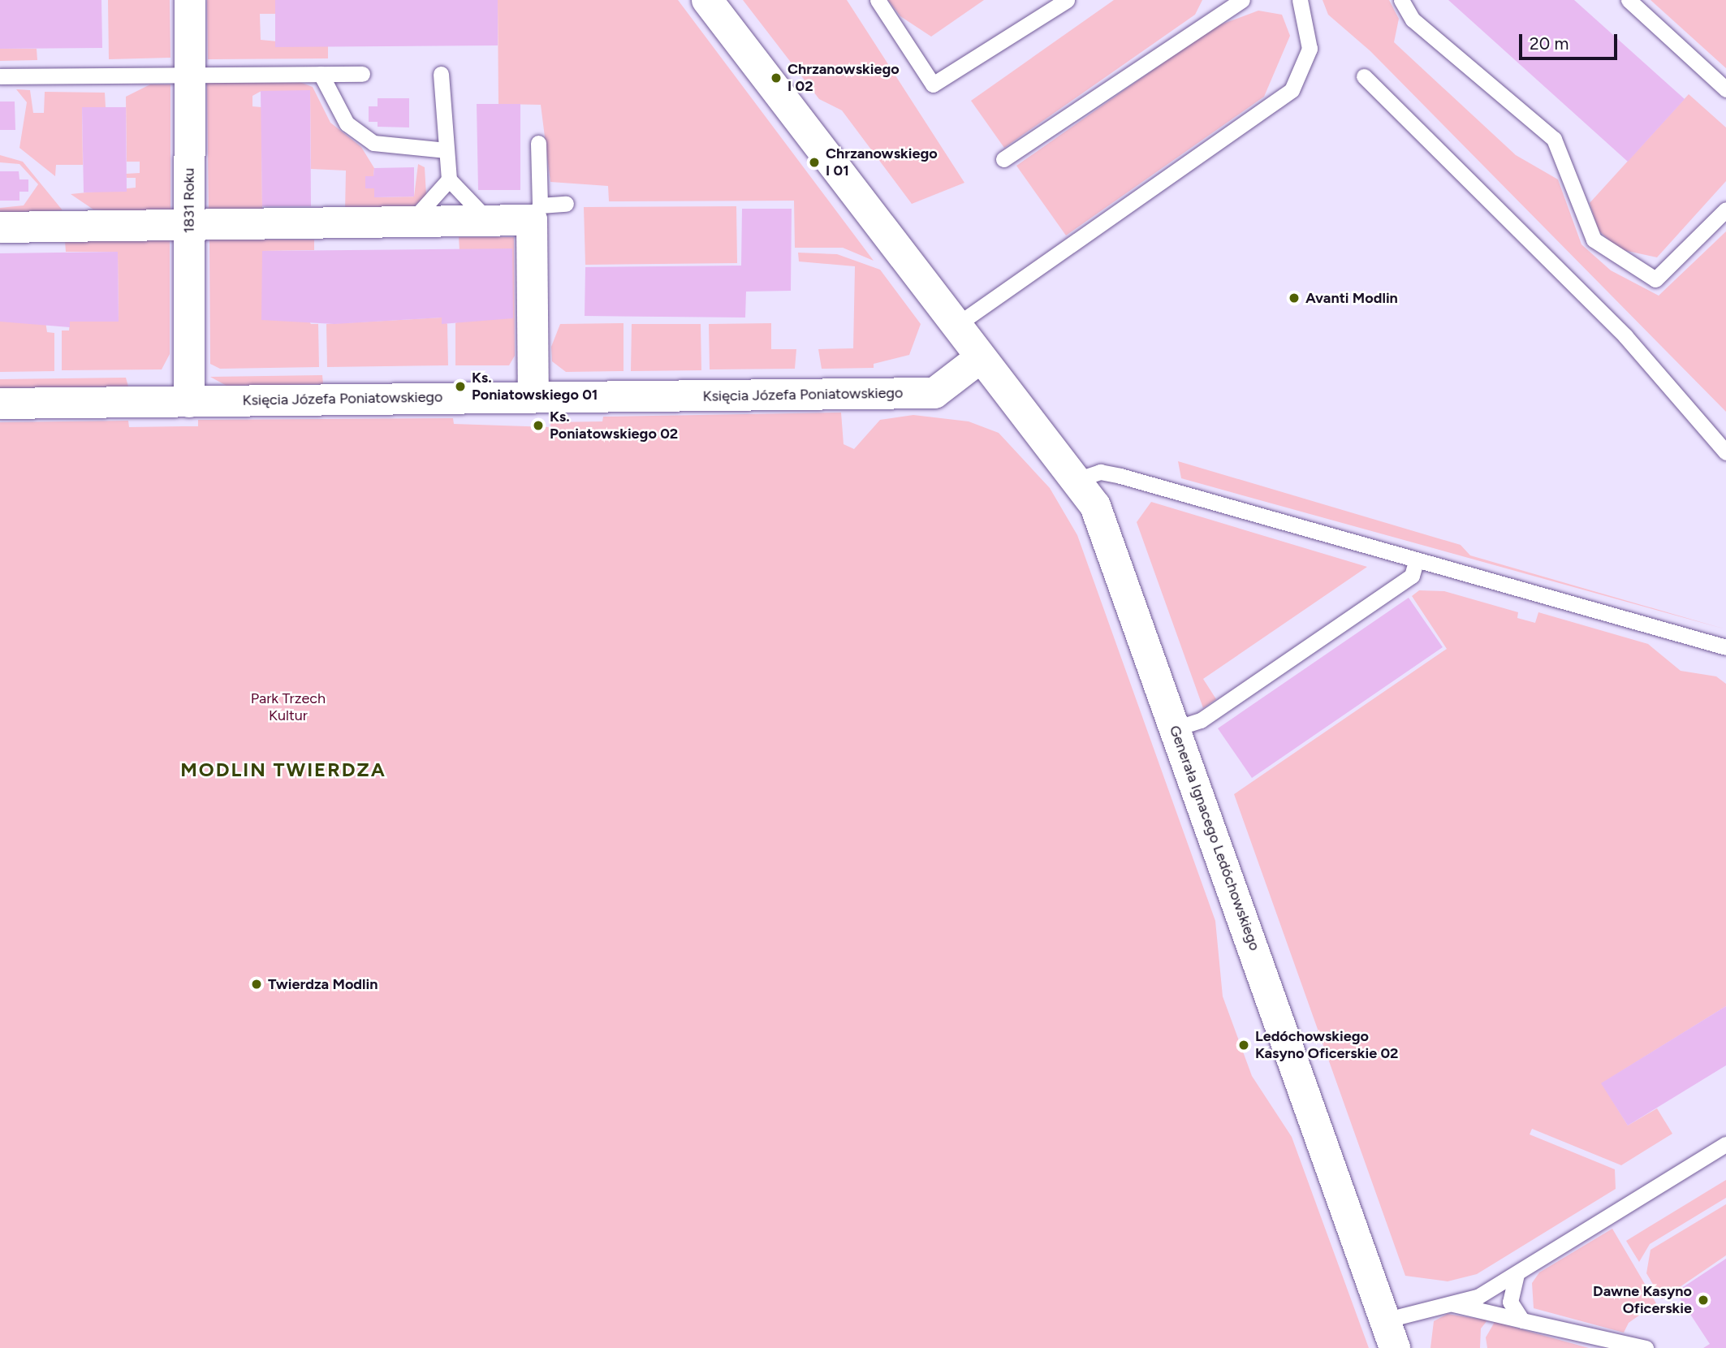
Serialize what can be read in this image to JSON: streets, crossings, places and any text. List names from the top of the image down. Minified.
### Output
{"streets":{"street":["1831 Roku","Księcia Józefa Poniatowskiego","Generała Ignacego Ledóchowskiego"]},"crossings":[["1831 Roku","Księcia Józefa Poniatowskiego"],["Księcia Józefa Poniatowskiego","Generała Ignacego Ledóchowskiego"]],"districts":["MODLIN TWIERDZA"],"parks":["Park Trzech Kultur"],"places":["Chrzanowskiego I 02","Chrzanowskiego I 01","Avanti Modlin","Ks. Poniatowskiego 01","Ks. Poniatowskiego 02","Twierdza Modlin","Ledóchowskiego Kasyno Oficerskie 02","Dawne Kasyno Oficerskie"],"scale_bar":"20 m"}
